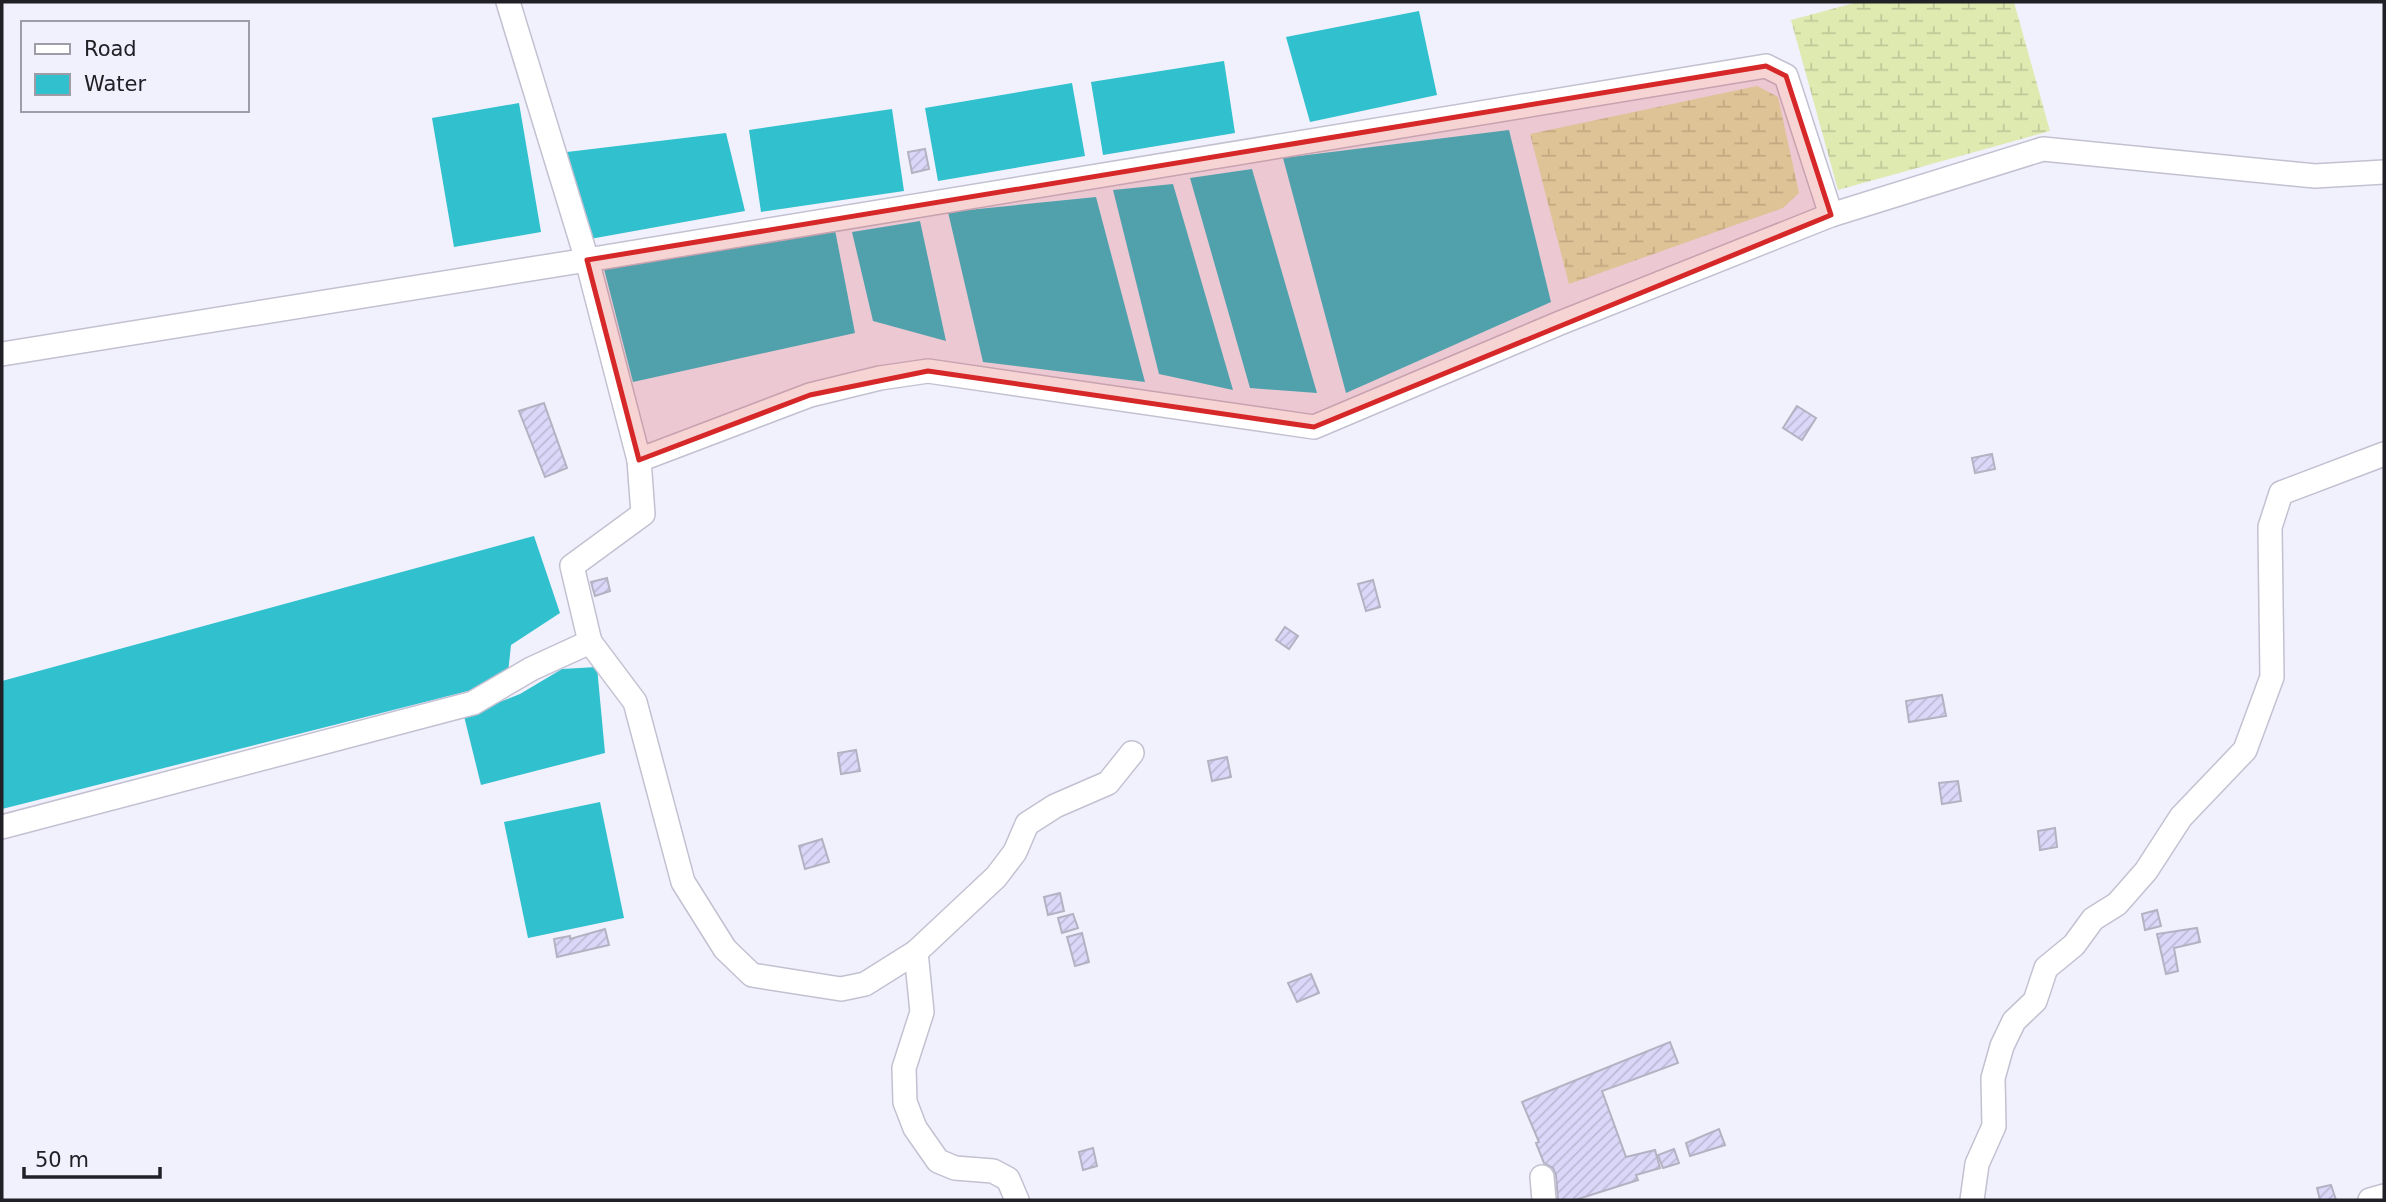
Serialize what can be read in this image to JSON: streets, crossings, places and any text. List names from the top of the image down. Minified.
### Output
{"legend":["Road","Water"],"scale_bar":"50 m"}
